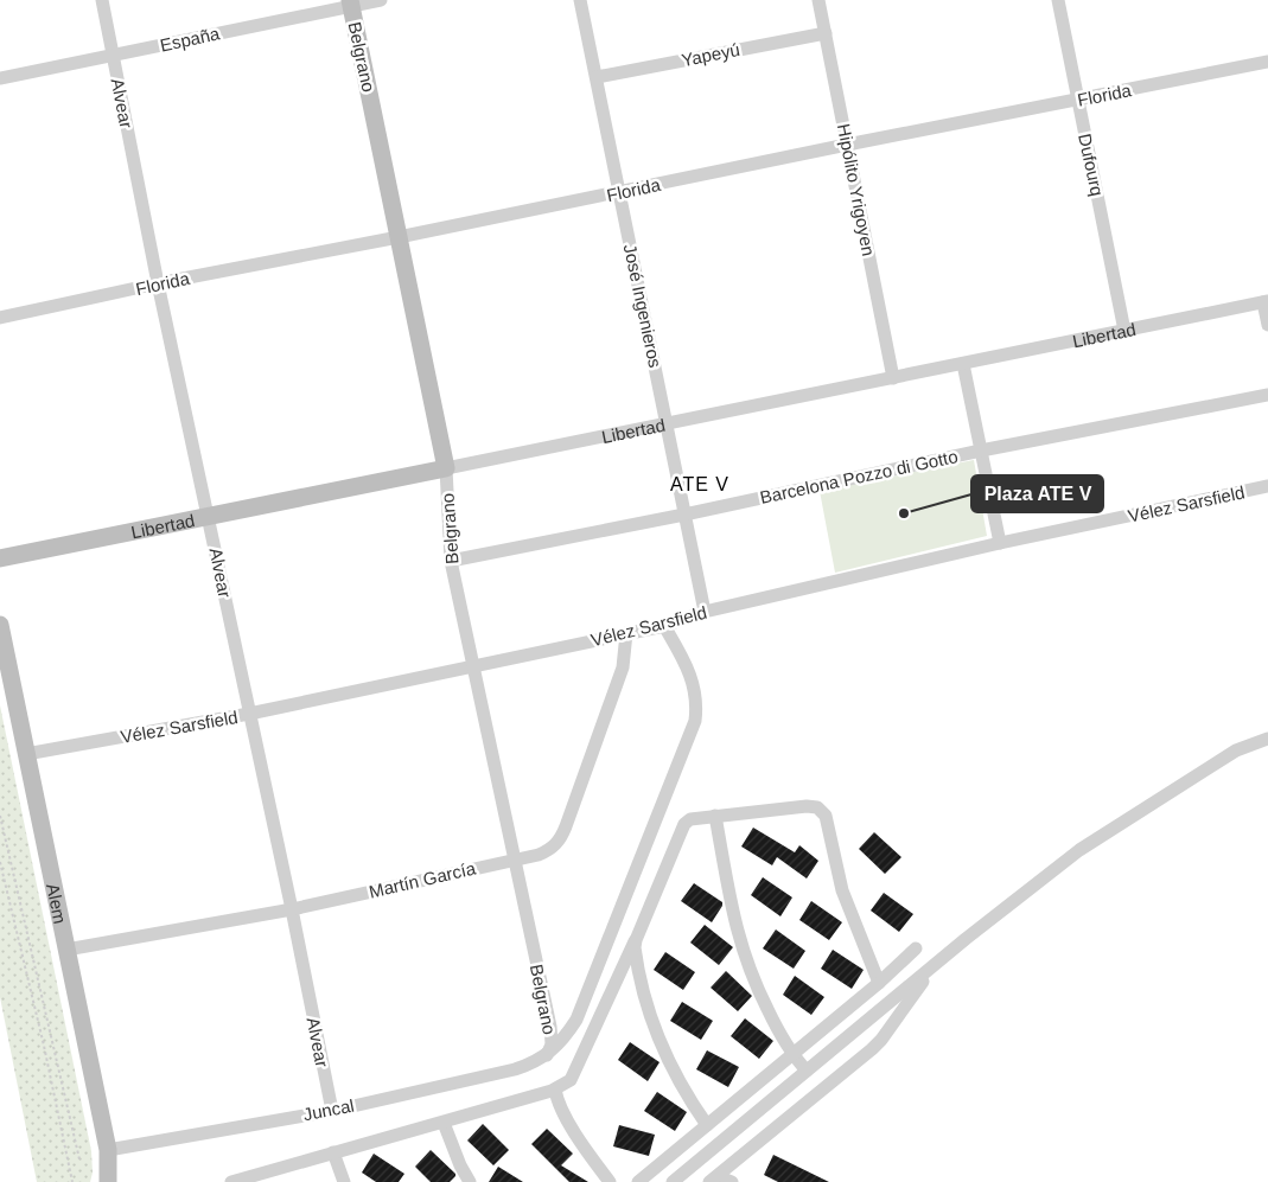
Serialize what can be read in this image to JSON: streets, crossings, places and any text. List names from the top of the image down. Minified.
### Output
{"streets":{"main road":["Belgrano","Libertad","Alem"],"street":["España","Yapeyú","Florida","Alvear","Dufourq","Hipólito Yrigoyen","José Ingenieros","Barcelona Pozzo di Gotto","Vélez Sarsfield","Martín García","Juncal"]},"crossings":[["España","Belgrano"],["España","Alvear"],["Yapeyú","Hipólito Yrigoyen"],["Yapeyú","José Ingenieros"],["Belgrano","Florida"],["Belgrano","Libertad"],["Belgrano","Barcelona Pozzo di Gotto"],["Belgrano","Vélez Sarsfield"],["Belgrano","Martín García"],["Belgrano","Juncal"],["Florida","Alvear"],["Florida","Dufourq"],["Florida","Hipólito Yrigoyen"],["Florida","José Ingenieros"],["Alvear","Libertad"],["Alvear","Vélez Sarsfield"],["Alvear","Martín García"],["Alvear","Juncal"],["Dufourq","Libertad"],["Hipólito Yrigoyen","Libertad"],["José Ingenieros","Libertad"],["José Ingenieros","Barcelona Pozzo di Gotto"],["José Ingenieros","Vélez Sarsfield"],["Vélez Sarsfield","Martín García"],["Vélez Sarsfield","Alem"],["Vélez Sarsfield","Juncal"],["Martín García","Alem"],["Alem","Juncal"]],"districts":["ATE V"],"places":["Plaza ATE V"]}
